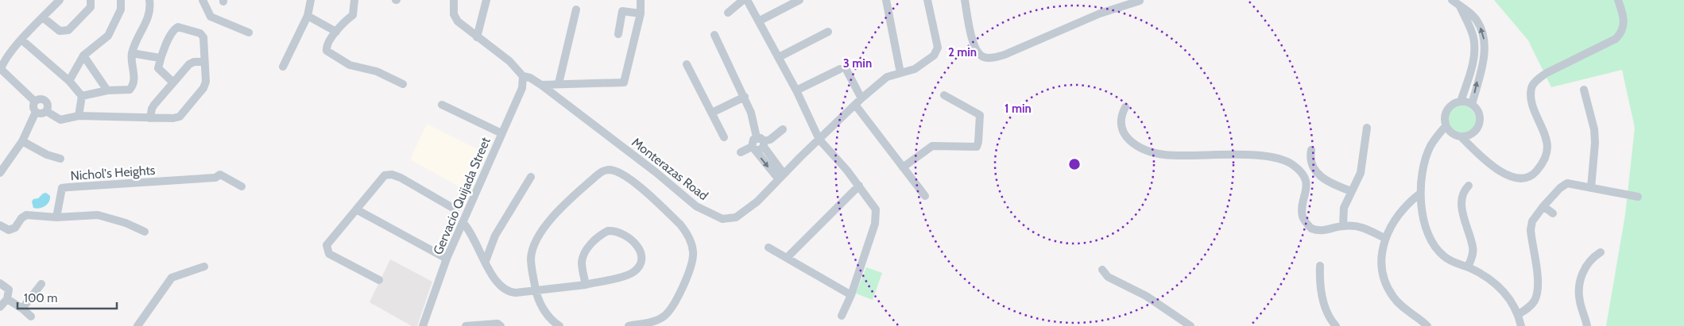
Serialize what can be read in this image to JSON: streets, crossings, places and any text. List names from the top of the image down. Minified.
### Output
{"streets":{"street":["Monterazas Road","Nichol's Heights","Gervacio Quijada Street"]},"crossings":[["Monterazas Road","Gervacio Quijada Street"]],"scale_bar":"100 m","rings":["2 min","3 min","1 min"]}
